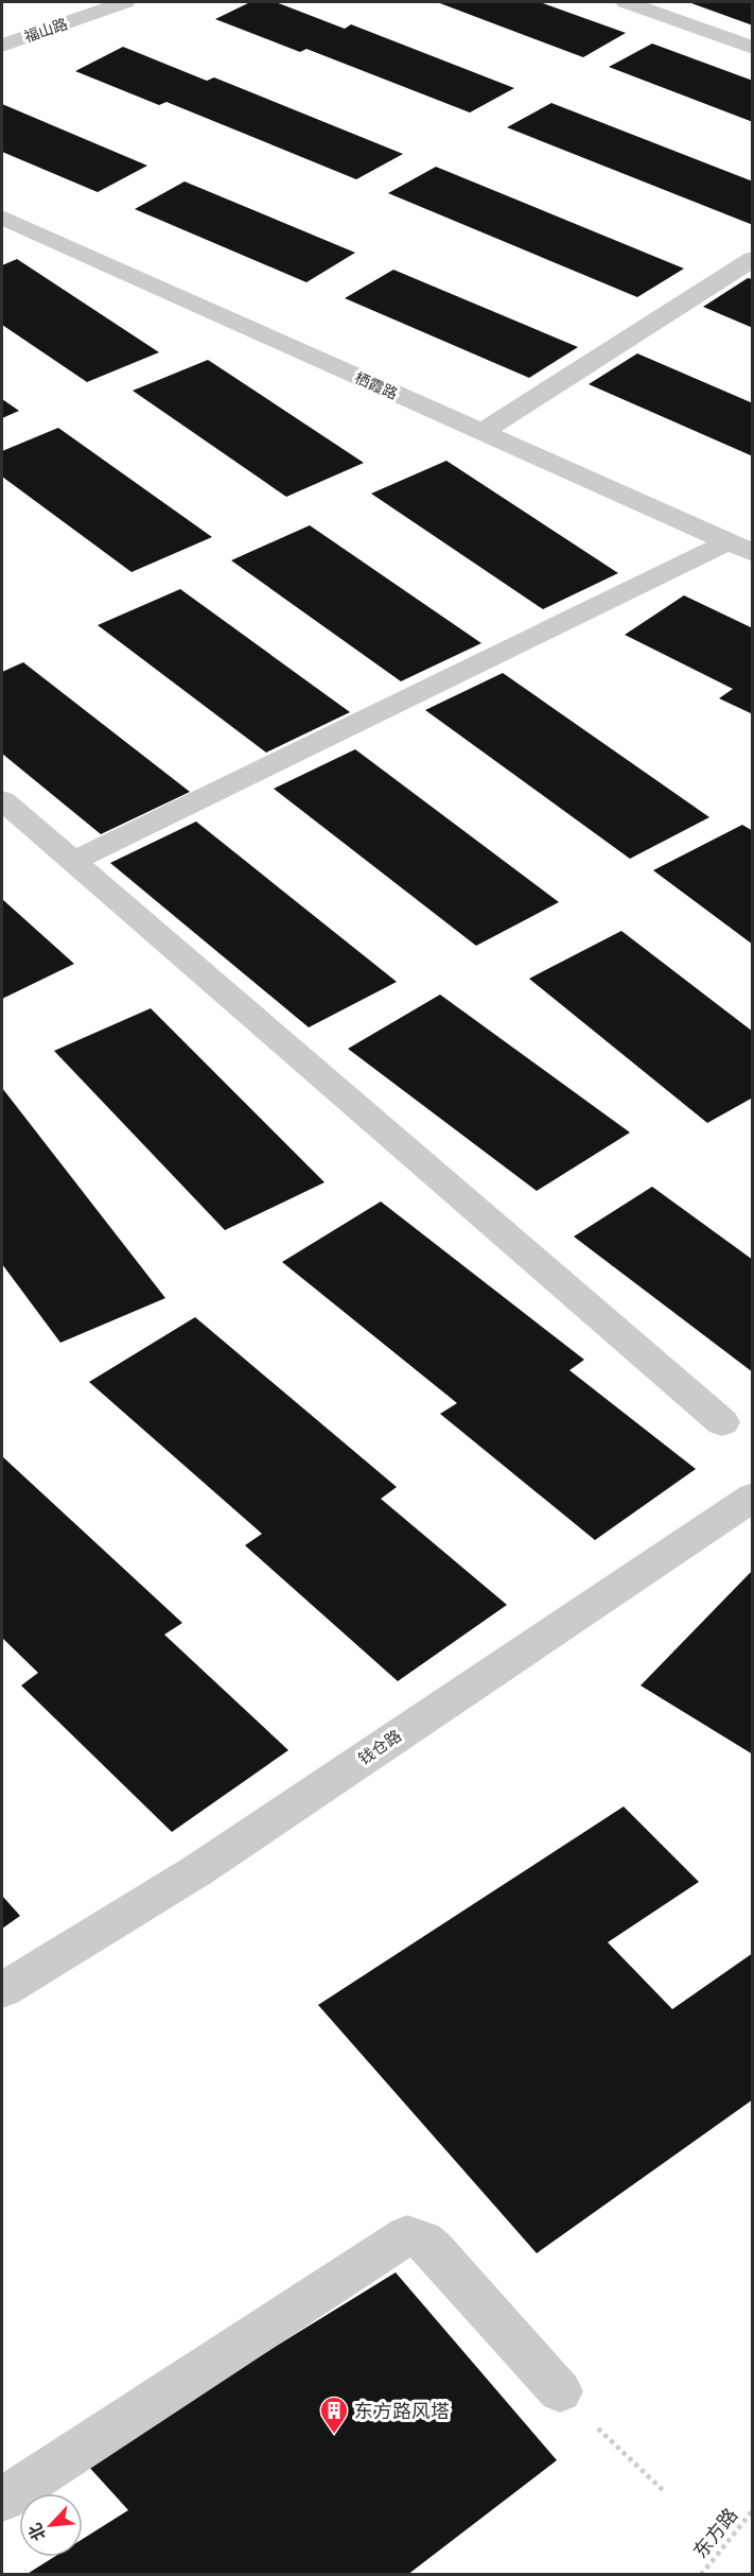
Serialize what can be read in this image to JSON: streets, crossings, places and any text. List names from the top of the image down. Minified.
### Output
{"streets":{"street":["福山路","栖霞路","钱仓路"],"path":["东方路"]},"places":{"building":["东方路风塔"]},"north":"bottom left"}
